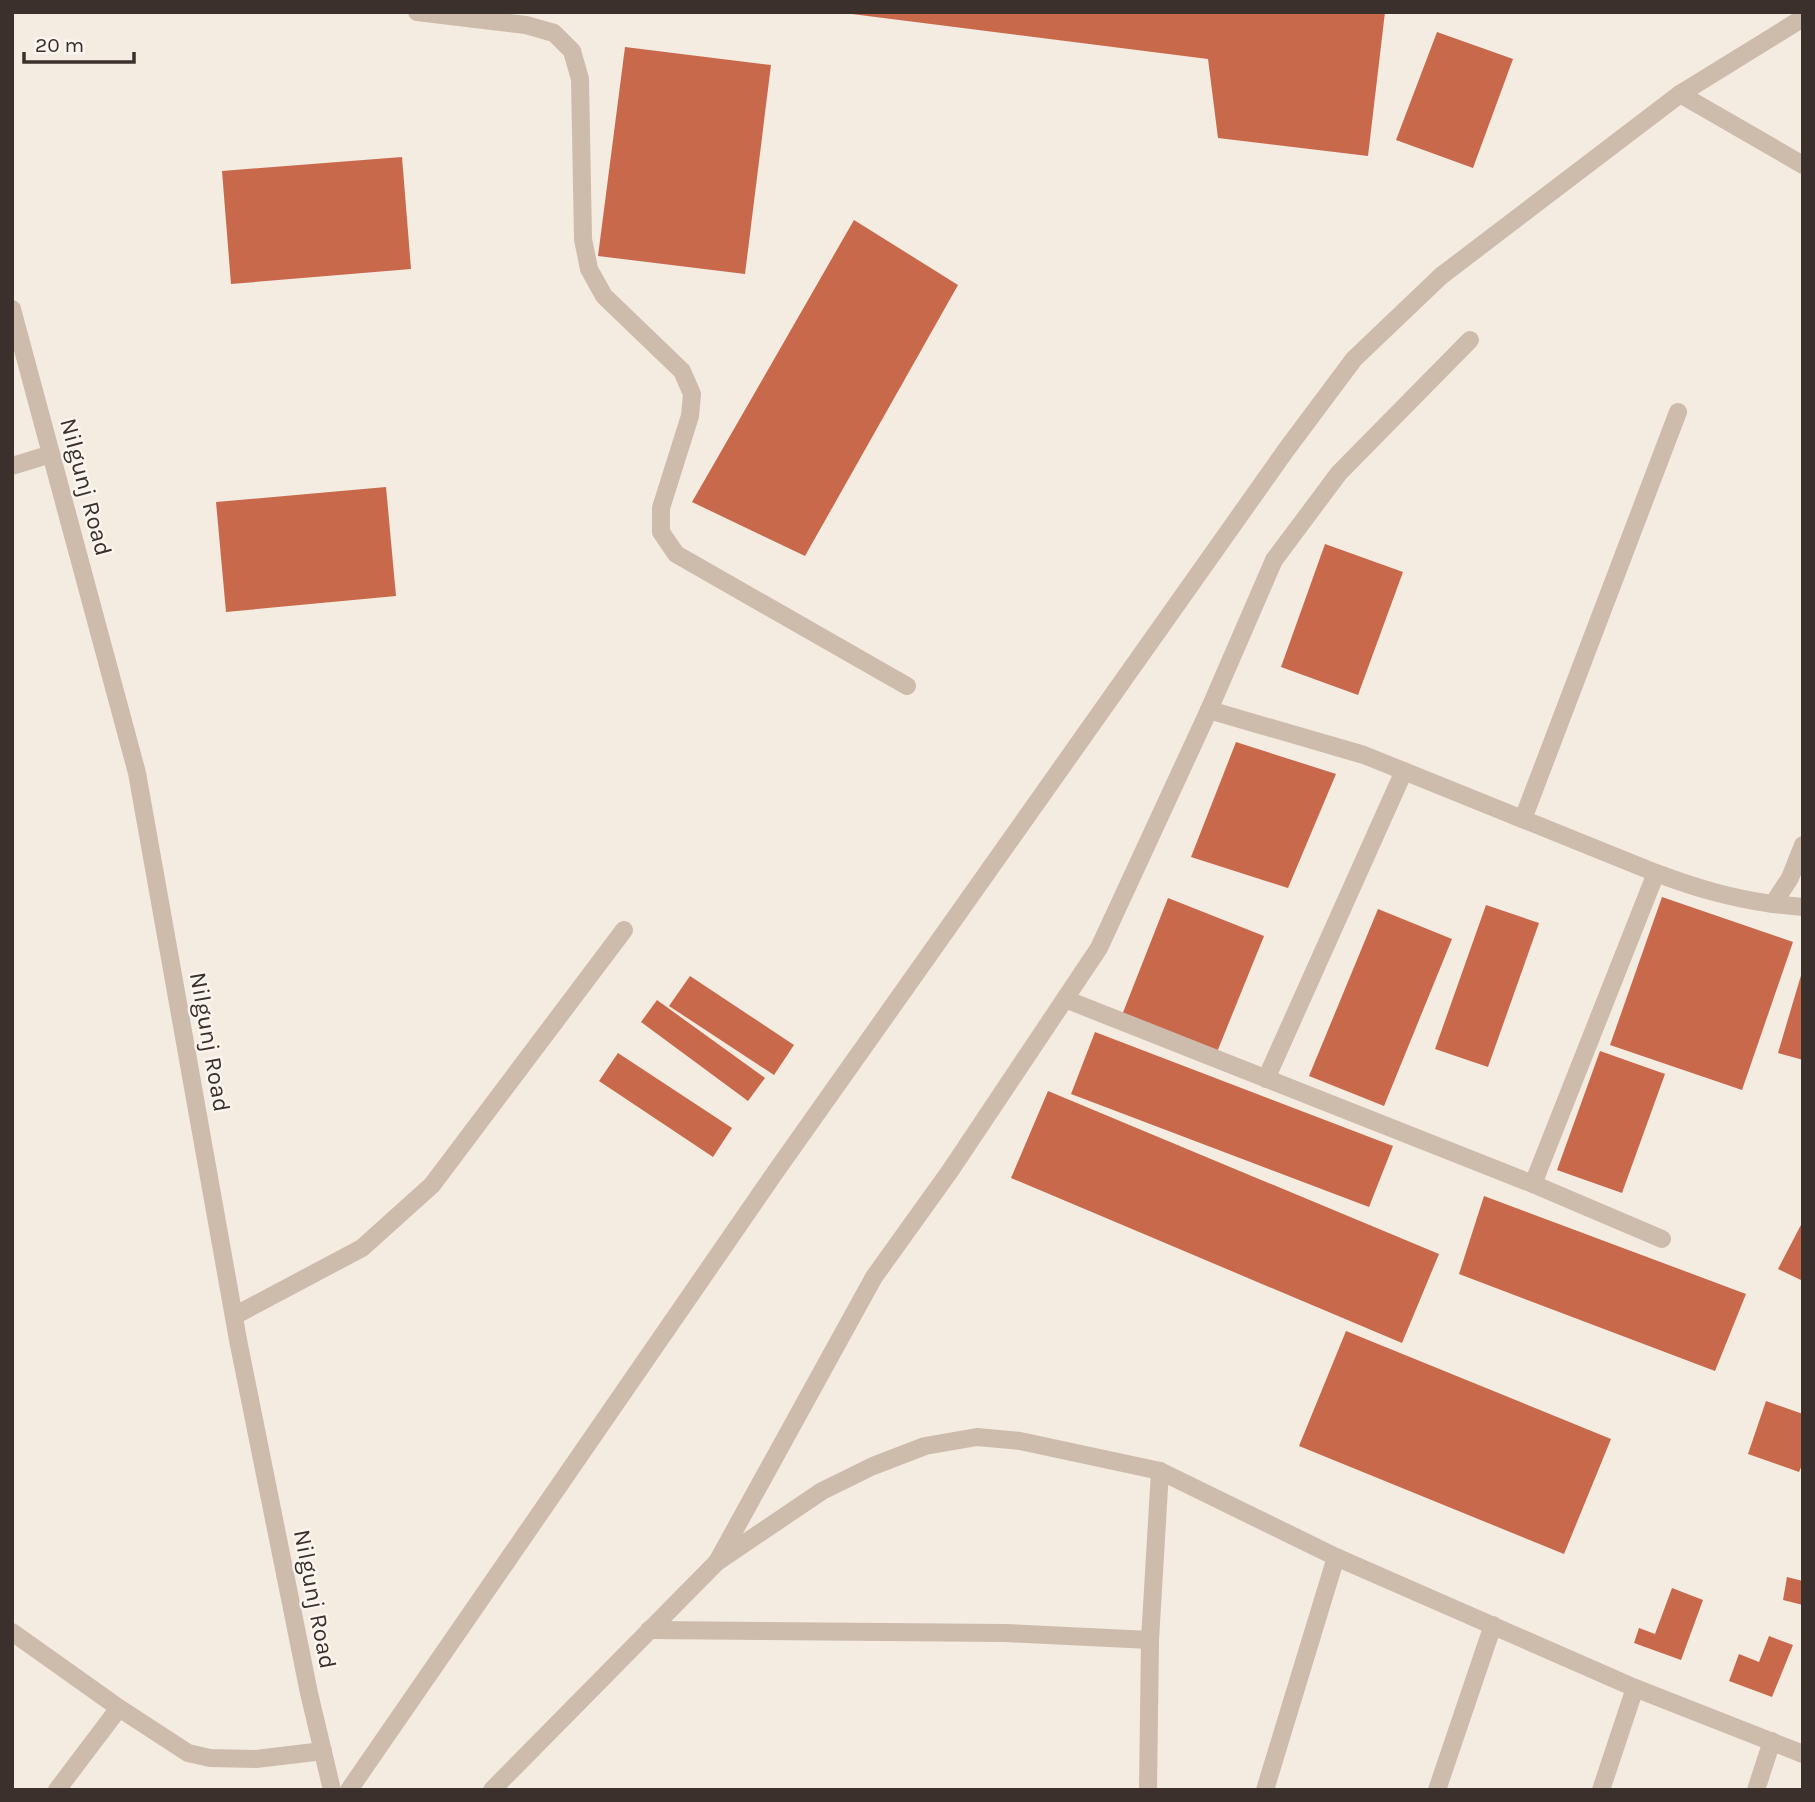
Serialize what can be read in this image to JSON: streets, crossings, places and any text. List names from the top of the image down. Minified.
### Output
{"streets":{"street":["Nilgunj Road"]},"scale_bar":"20 m"}
